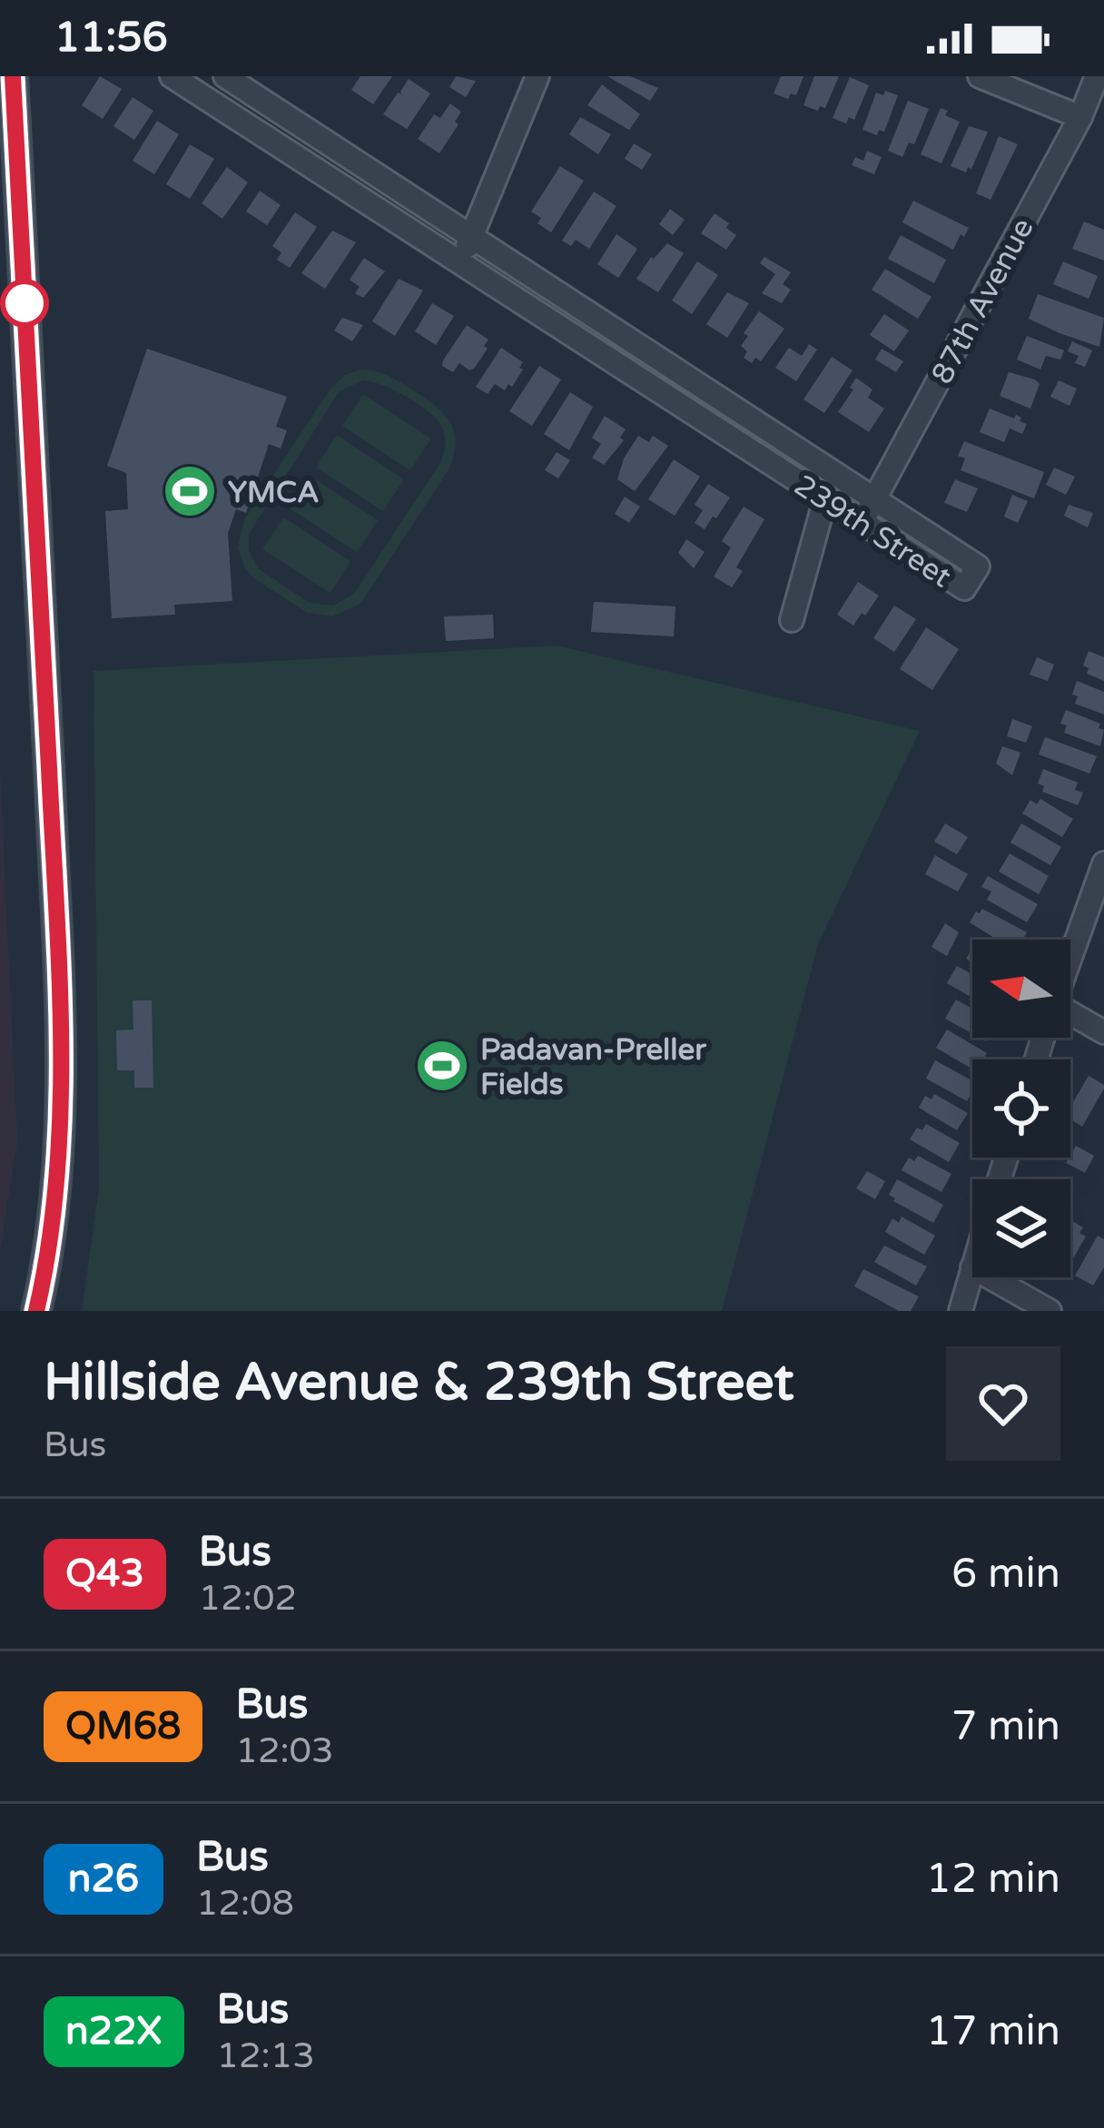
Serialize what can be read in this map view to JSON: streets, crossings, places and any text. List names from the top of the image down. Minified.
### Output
{"streets":{"street":["87th Avenue","239th Street"]},"crossings":[["87th Avenue","239th Street"]],"places":{"sports":["YMCA","Padavan-Preller Fields"]},"lines":["bus line Q43"],"north":"left","page":{"status":"11:56","heading":["Hillside Avenue & 239th Street","Bus"],"list":[{"mark":"Q43","name":"Bus","note":"12:02","value":"6 min"},{"mark":"QM68","name":"Bus","note":"12:03","value":"7 min"},{"mark":"n26","name":"Bus","note":"12:08","value":"12 min"},{"mark":"n22X","name":"Bus","note":"12:13","value":"17 min"}]}}
